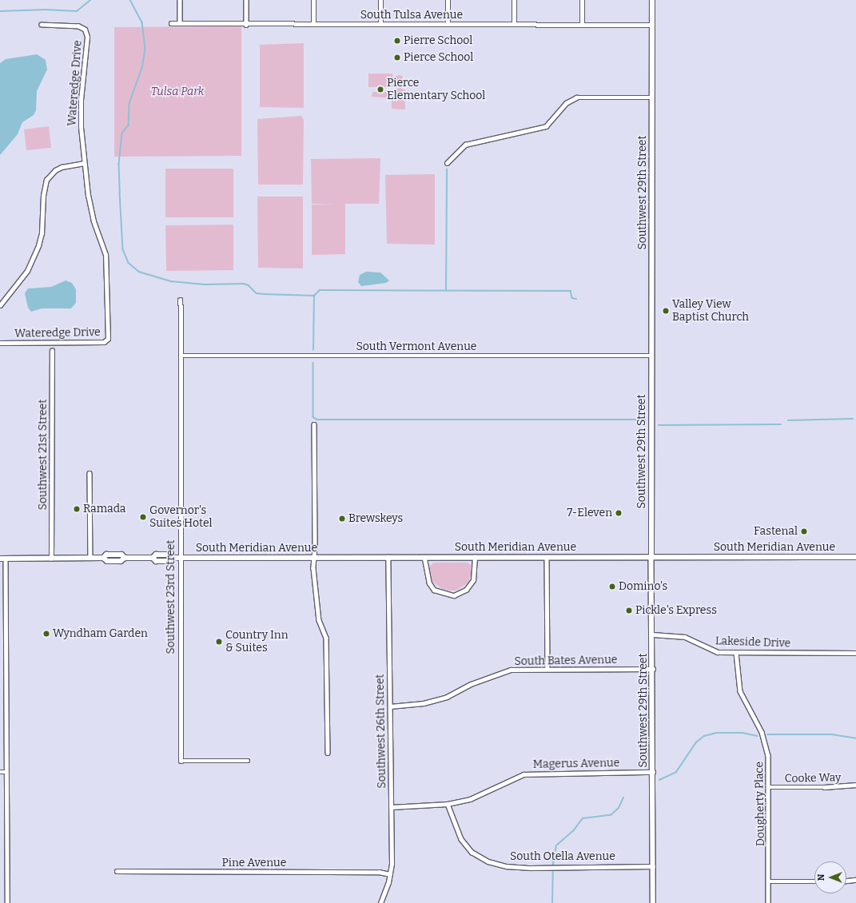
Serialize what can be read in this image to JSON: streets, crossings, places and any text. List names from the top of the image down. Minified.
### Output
{"streets":{"main road":["Southwest 29th Street","South Meridian Avenue"],"street":["South Tulsa Avenue","Wateredge Drive","South Vermont Avenue","Southwest 21st Street","Southwest 23rd Street","Lakeside Drive","South Bates Avenue","Southwest 26th Street","Magerus Avenue","Cooke Way","Dougherty Place","South Otella Avenue","Pine Avenue"]},"crossings":[["South Tulsa Avenue","Southwest 29th Street"],["Southwest 29th Street","South Vermont Avenue"],["Southwest 29th Street","South Meridian Avenue"],["Southwest 29th Street","Lakeside Drive"],["Southwest 29th Street","South Bates Avenue"],["Southwest 29th Street","Magerus Avenue"],["Southwest 29th Street","South Otella Avenue"],["South Vermont Avenue","Southwest 23rd Street"],["Southwest 21st Street","South Meridian Avenue"],["South Meridian Avenue","Southwest 23rd Street"],["South Meridian Avenue","Southwest 26th Street"],["Lakeside Drive","Dougherty Place"],["South Bates Avenue","Southwest 26th Street"],["Southwest 26th Street","Magerus Avenue"],["Southwest 26th Street","Pine Avenue"],["Magerus Avenue","South Otella Avenue"],["Cooke Way","Dougherty Place"]],"parks":["Tulsa Park"],"places":["Pierre School","Pierce School","Pierce Elementary School","Valley View Baptist Church","Ramada","7-Eleven","Governor's Suites Hotel","Brewskeys","Fastenal","Domino's","Pickle's Express","Wyndham Garden","Country Inn & Suites"],"north":"left"}
